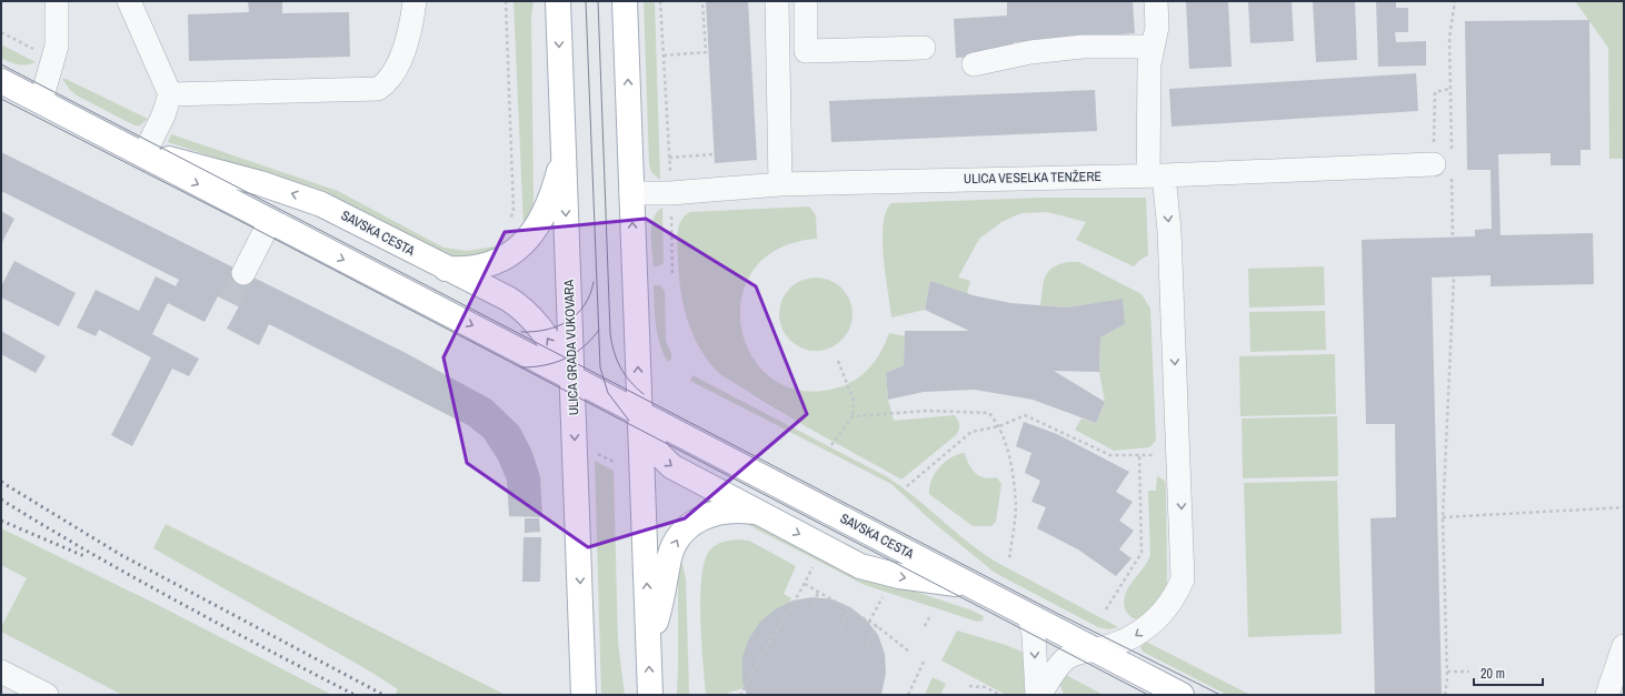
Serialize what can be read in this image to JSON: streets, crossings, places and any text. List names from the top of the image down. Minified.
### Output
{"streets":{"main road":["SAVSKA CESTA","ULICA GRADA VUKOVARA"],"street":["ULICA VESELKA TENŽERE"]},"crossings":[["SAVSKA CESTA","ULICA GRADA VUKOVARA"]],"scale_bar":"20 m"}
